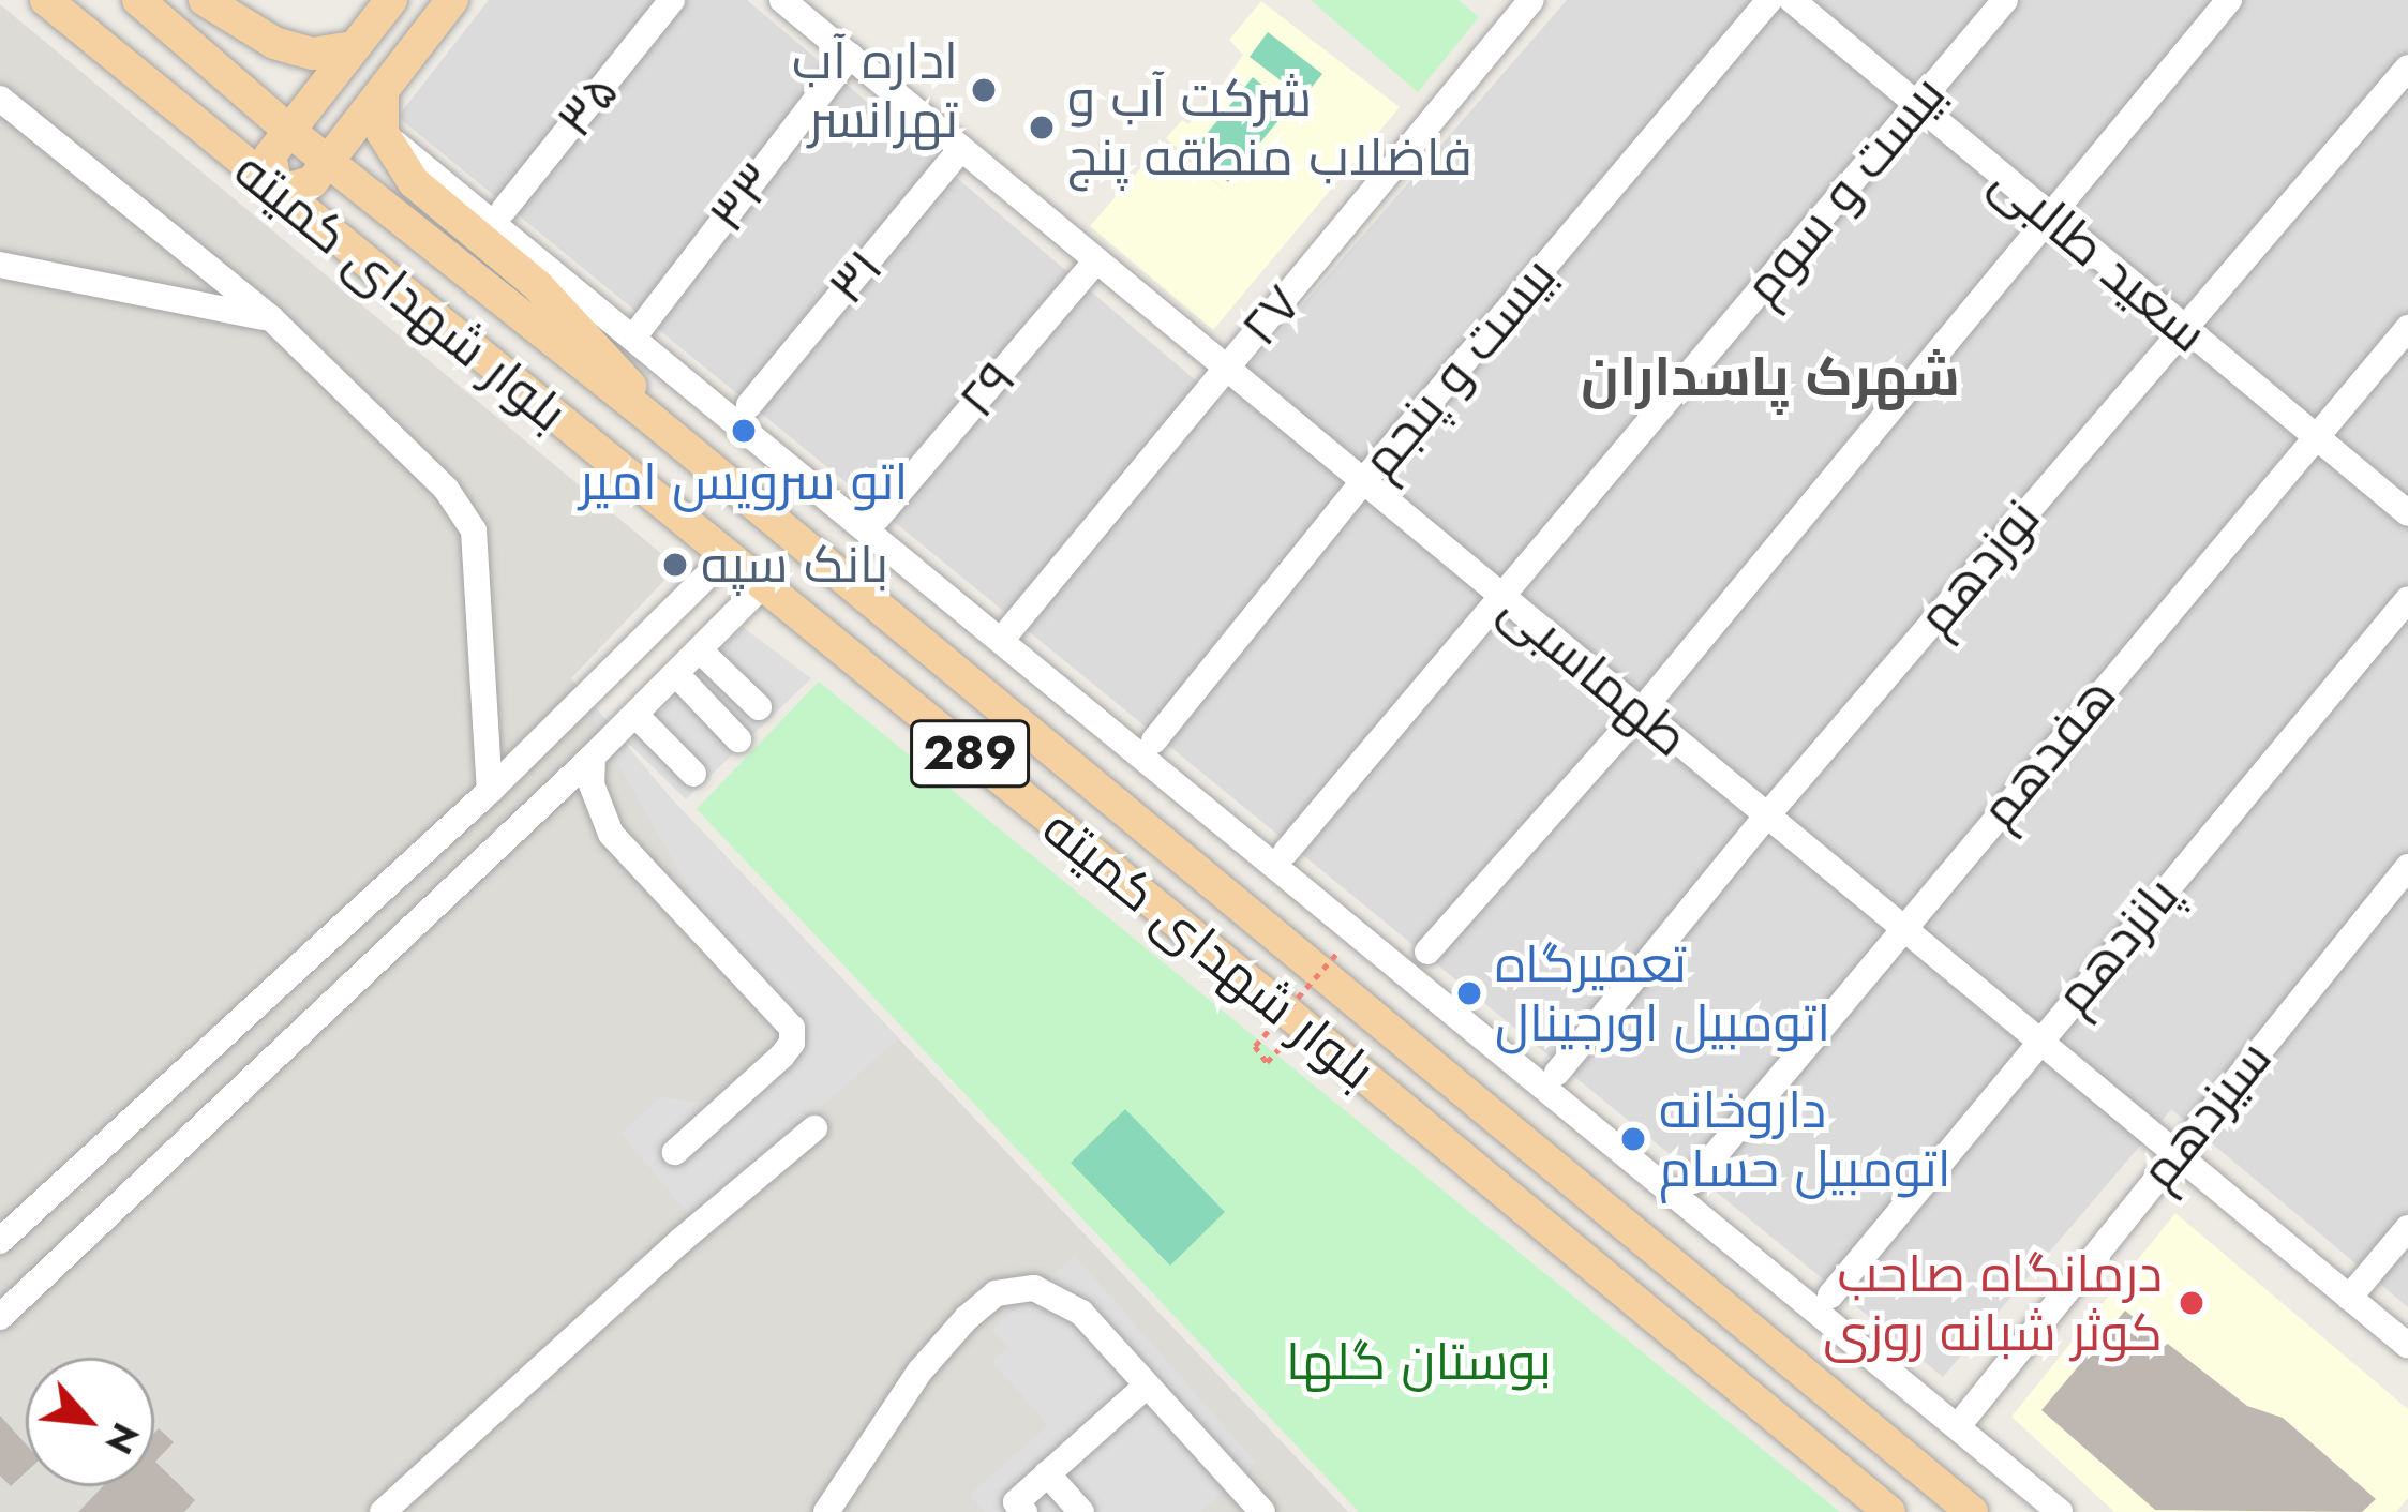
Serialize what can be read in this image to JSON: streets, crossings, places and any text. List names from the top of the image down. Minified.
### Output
{"streets":{"main road":["بلوار شهدای کمیته","289"],"street":["۳۵","بیست و سوم","۳۳","سعید طالبی","۳۱","۲۷","بیست و پنجم","۲۹","نوزدهم","طهماسبی","هفدهم","پانزدهم","سیزدهم"]},"crossings":[["بیست و سوم","سعید طالبی"],["بیست و سوم","طهماسبی"],["۳۳","طهماسبی"],["سعید طالبی","نوزدهم"],["سعید طالبی","هفدهم"],["۳۱","طهماسبی"],["۲۷","طهماسبی"],["بیست و پنجم","طهماسبی"],["۲۹","طهماسبی"],["نوزدهم","طهماسبی"],["طهماسبی","هفدهم"],["طهماسبی","پانزدهم"],["طهماسبی","سیزدهم"]],"districts":["شهرک پاسداران"],"parks":["بوستان گلها"],"places":["اداره آب تهرانسر","شرکت آب و فاضلاب منطقه پنج","اتو سرویس امیر","بانک سپه","تعمیرگاه اتومبیل اورجینال","داروخانه اتومبیل حسام","درمانگاه صاحب کوثر شبانه روزی"],"north":"bottom right"}
